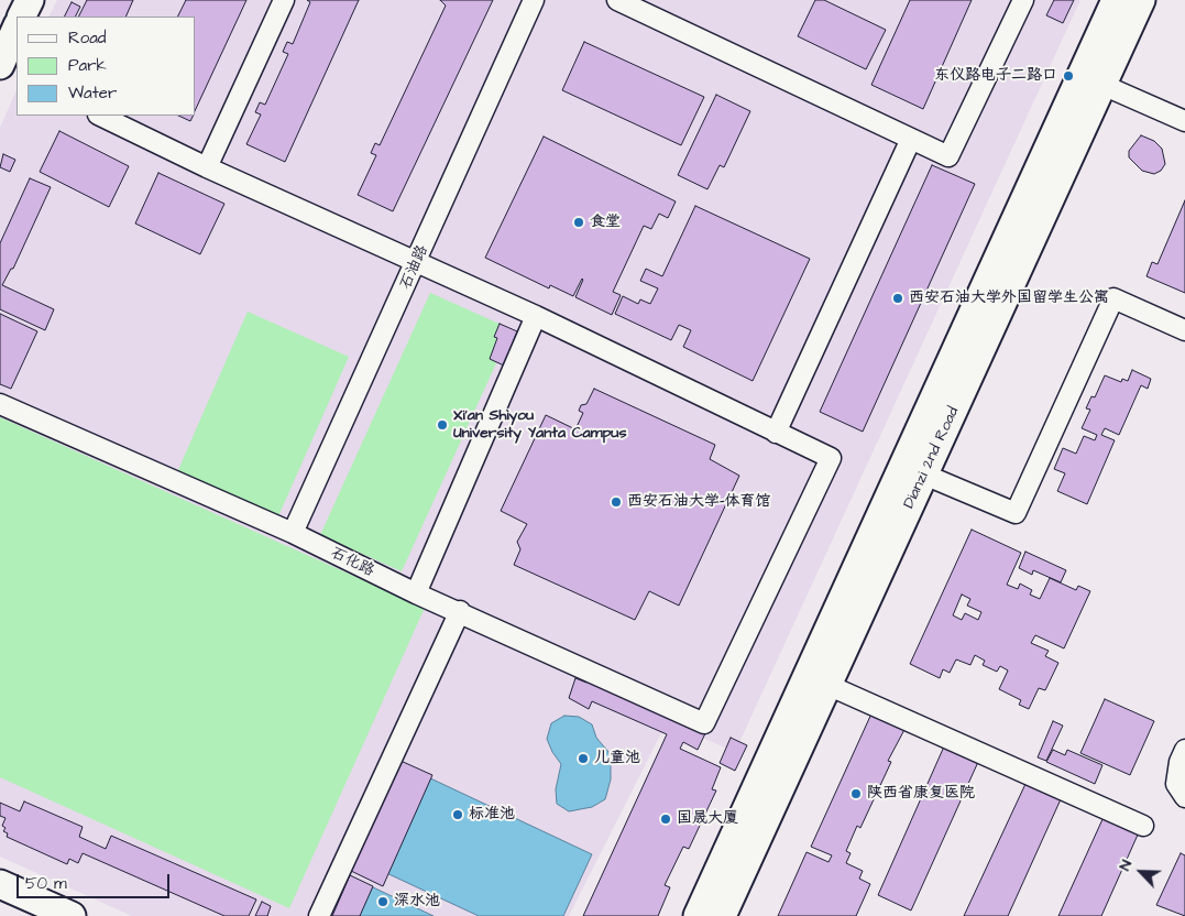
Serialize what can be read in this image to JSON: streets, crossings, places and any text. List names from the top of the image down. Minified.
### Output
{"streets":{"main road":["Dianzi 2nd Road"],"street":["石油路","石化路"]},"crossings":[["石油路","石化路"]],"places":["东仪路电子二路口","食堂","西安石油大学外国留学生公寓","Xi'an Shiyou University Yanta Campus","西安石油大学-体育馆","儿童池","陕西省康复医院","标准池","国晟大厦","深水池"],"legend":["Road","Park","Water"],"scale_bar":"50 m","north":"top left"}
